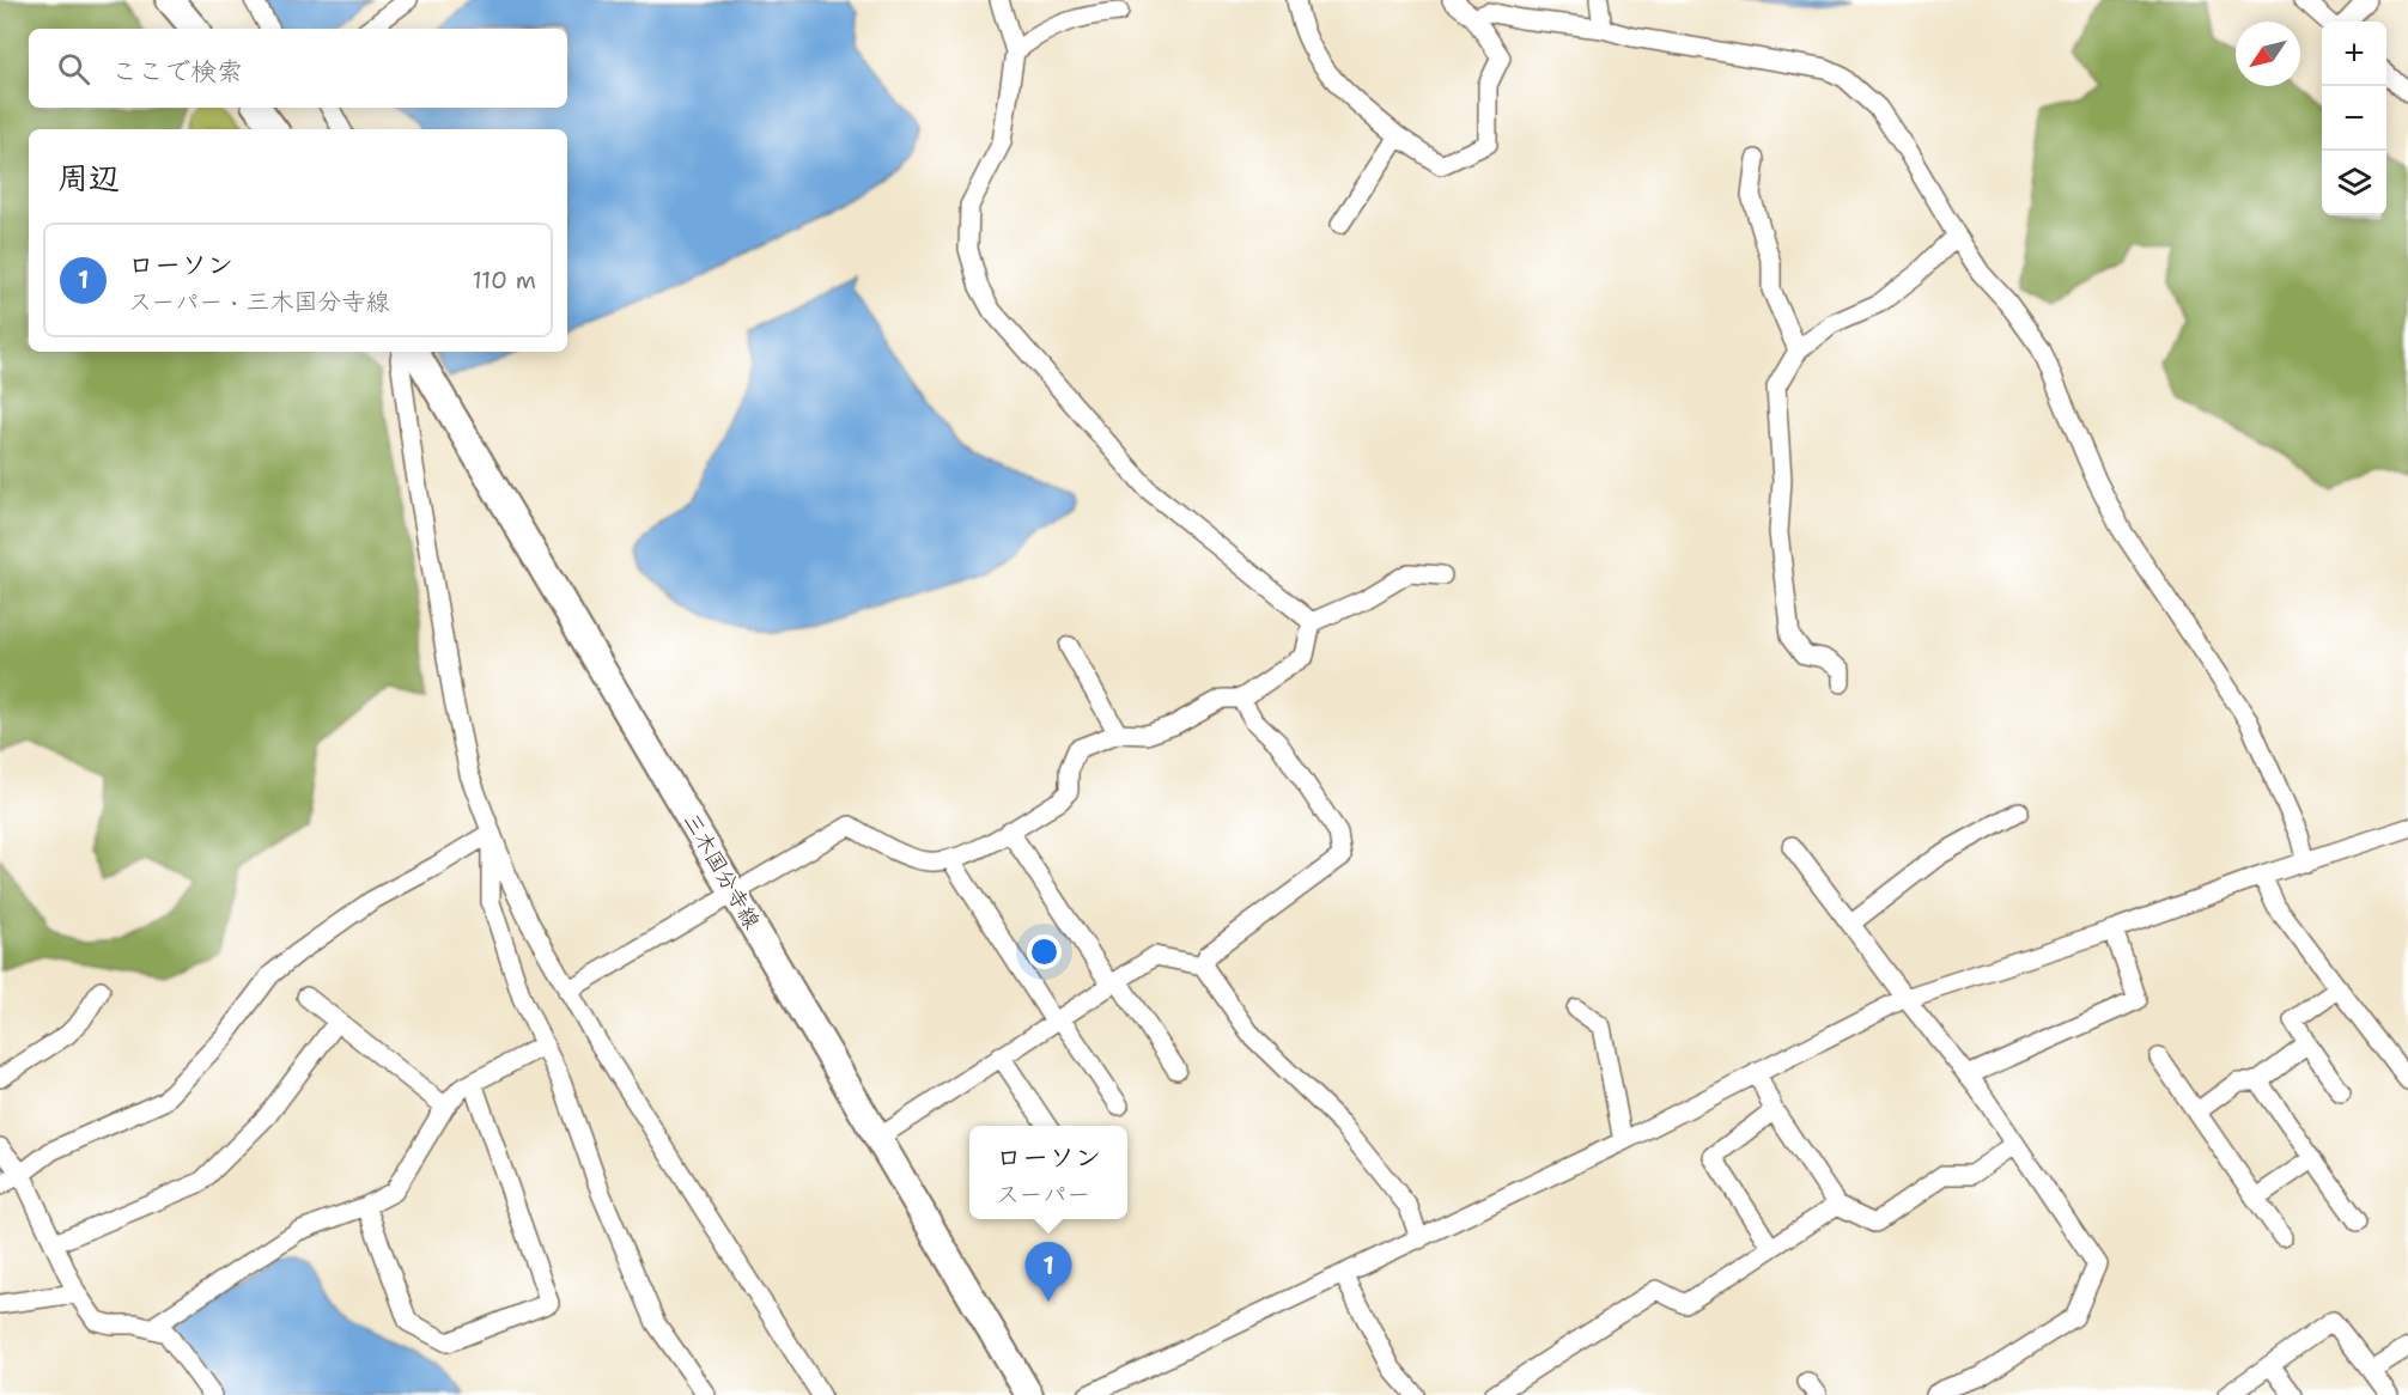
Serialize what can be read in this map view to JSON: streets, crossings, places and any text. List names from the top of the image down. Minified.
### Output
{"streets":{"main road":["三木国分寺線"]},"north":"bottom left","page":{"map_buttons":["+","−"],"search":"ここで検索","heading":"周辺","list":[{"mark":"1","name":"ローソン","note":"スーパー · 三木国分寺線","value":"110 m"}],"popup":["ローソン","スーパー"],"pins":"1"}}
